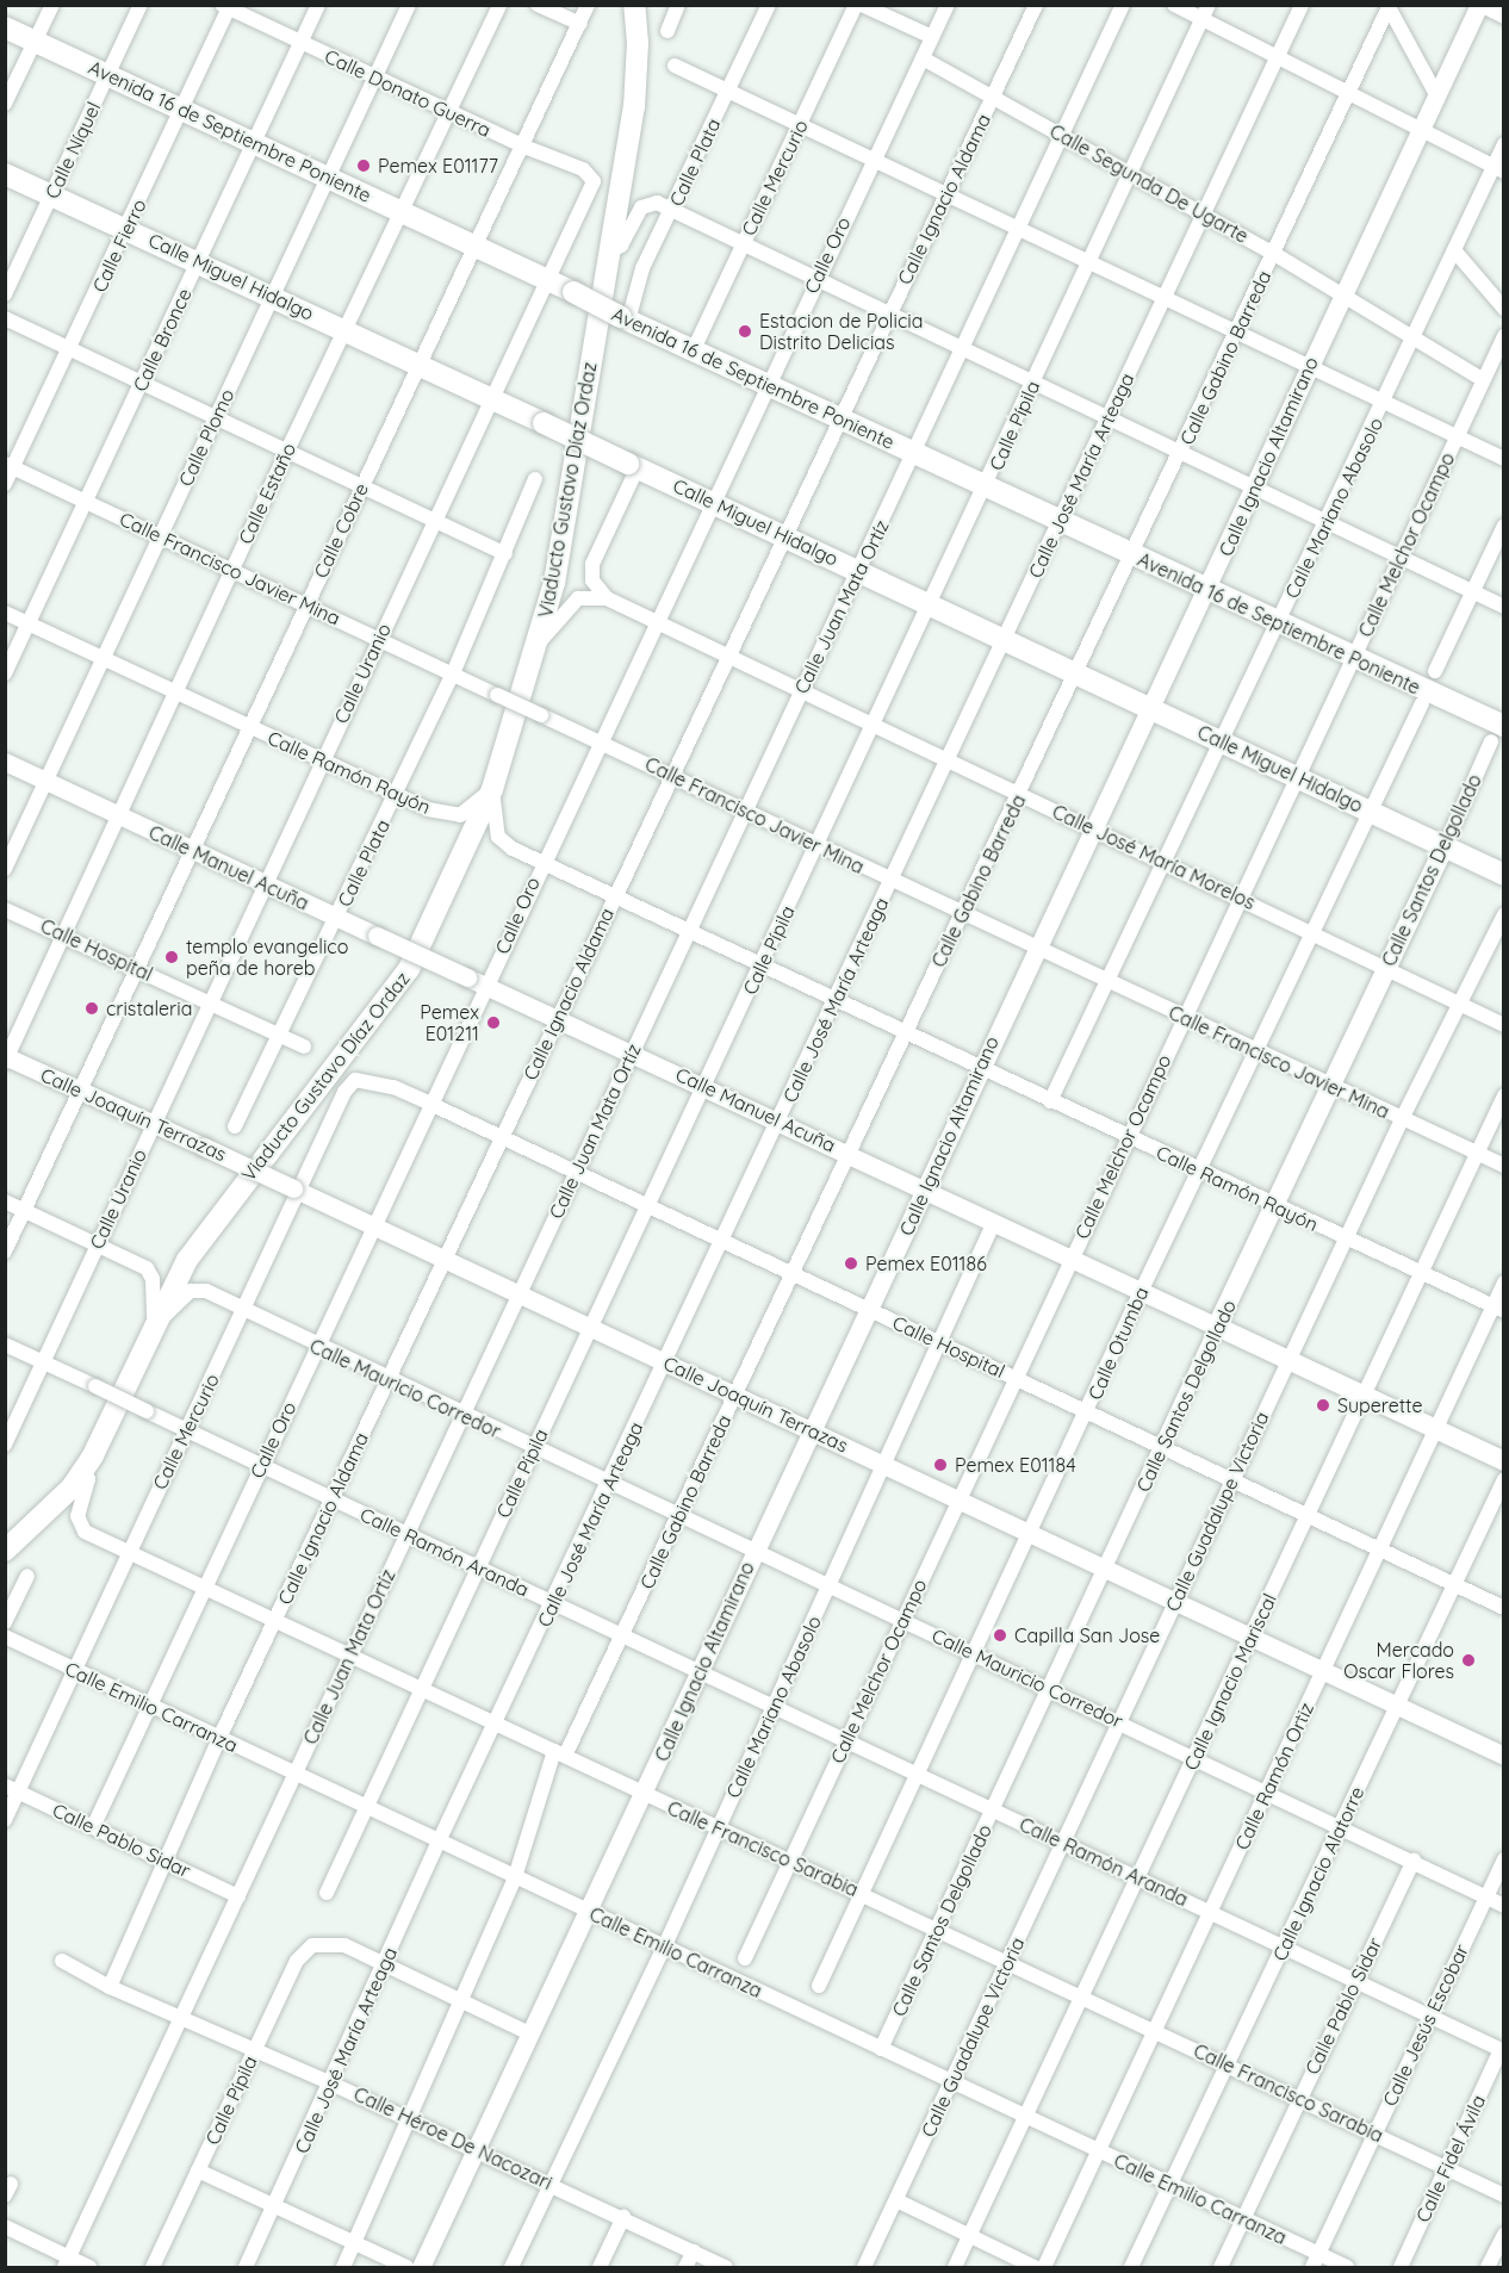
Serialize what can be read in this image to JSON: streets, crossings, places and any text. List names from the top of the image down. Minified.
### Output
{"streets":{"main road":["Avenida 16 de Septiembre Poniente","Calle Miguel Hidalgo","Viaducto Gustavo Díaz Ordaz","Calle Manuel Acuña","Calle Santos Delgollado"],"street":["Calle Donato Guerra","Calle Níquel","Calle Plata","Calle Mercurio","Calle Segunda De Ugarte","Calle Ignacio Aldama","Calle Fierro","Calle Oro","Calle Bronce","Calle Gabino Barreda","Calle Pípila","Calle Plomo","Calle Ignacio Altamirano","Calle José María Arteaga","Calle Estaño","Calle Mariano Abasolo","Calle Cobre","Calle Melchor Ocampo","Calle Francisco Javier Mina","Calle Juan Mata Ortíz","Calle Uranio","Calle Ramón Rayón","Calle José María Morelos","Calle Hospital","Calle Joaquín Terrazas","Calle Otumba","Calle Mauricio Corredor","Calle Guadalupe Victoria","Calle Ramón Aranda","Calle Ignacio Mariscal","Calle Emilio Carranza","Calle Ramón Ortiz","Calle Pablo Sidar","Calle Francisco Sarabia","Calle Ignacio Alatorre","Calle Jesús Escobar","Calle Héroe De Nacozari","Calle Fidel Ávila"]},"crossings":[["Calle Donato Guerra","Calle Fierro"],["Calle Donato Guerra","Calle Bronce"],["Calle Donato Guerra","Calle Plomo"],["Calle Donato Guerra","Calle Estaño"],["Calle Donato Guerra","Calle Cobre"],["Calle Donato Guerra","Calle Uranio"],["Avenida 16 de Septiembre Poniente","Calle Níquel"],["Avenida 16 de Septiembre Poniente","Calle Plata"],["Avenida 16 de Septiembre Poniente","Calle Mercurio"],["Avenida 16 de Septiembre Poniente","Calle Ignacio Aldama"],["Avenida 16 de Septiembre Poniente","Calle Fierro"],["Avenida 16 de Septiembre Poniente","Calle Oro"],["Avenida 16 de Septiembre Poniente","Calle Bronce"],["Avenida 16 de Septiembre Poniente","Calle Gabino Barreda"],["Avenida 16 de Septiembre Poniente","Calle Pípila"],["Avenida 16 de Septiembre Poniente","Calle Plomo"],["Avenida 16 de Septiembre Poniente","Calle Ignacio Altamirano"],["Avenida 16 de Septiembre Poniente","Calle José María Arteaga"],["Avenida 16 de Septiembre Poniente","Calle Estaño"],["Avenida 16 de Septiembre Poniente","Calle Mariano Abasolo"],["Avenida 16 de Septiembre Poniente","Calle Cobre"],["Avenida 16 de Septiembre Poniente","Calle Melchor Ocampo"],["Avenida 16 de Septiembre Poniente","Calle Juan Mata Ortíz"],["Avenida 16 de Septiembre Poniente","Calle Uranio"],["Avenida 16 de Septiembre Poniente","Calle Santos Delgollado"],["Calle Níquel","Calle Miguel Hidalgo"],["Calle Plata","Calle Francisco Javier Mina"],["Calle Plata","Calle Ramón Rayón"],["Calle Plata","Calle Manuel Acuña"],["Calle Plata","Calle Hospital"],["Calle Mercurio","Calle Hospital"],["Calle Mercurio","Calle Joaquín Terrazas"],["Calle Mercurio","Calle Mauricio Corredor"],["Calle Mercurio","Calle Ramón Aranda"],["Calle Mercurio","Calle Emilio Carranza"],["Calle Mercurio","Calle Pablo Sidar"],["Calle Mercurio","Calle Francisco Sarabia"],["Calle Segunda De Ugarte","Calle Ignacio Aldama"],["Calle Segunda De Ugarte","Calle Oro"],["Calle Segunda De Ugarte","Calle Gabino Barreda"],["Calle Segunda De Ugarte","Calle Pípila"],["Calle Segunda De Ugarte","Calle Ignacio Altamirano"],["Calle Segunda De Ugarte","Calle José María Arteaga"],["Calle Segunda De Ugarte","Calle Mariano Abasolo"],["Calle Segunda De Ugarte","Calle Melchor Ocampo"],["Calle Segunda De Ugarte","Calle Juan Mata Ortíz"],["Calle Ignacio Aldama","Calle Miguel Hidalgo"],["Calle Ignacio Aldama","Calle Francisco Javier Mina"],["Calle Ignacio Aldama","Calle Ramón Rayón"],["Calle Ignacio Aldama","Calle José María Morelos"],["Calle Ignacio Aldama","Calle Manuel Acuña"],["Calle Ignacio Aldama","Calle Hospital"],["Calle Ignacio Aldama","Calle Joaquín Terrazas"],["Calle Ignacio Aldama","Calle Mauricio Corredor"],["Calle Ignacio Aldama","Calle Ramón Aranda"],["Calle Ignacio Aldama","Calle Emilio Carranza"],["Calle Ignacio Aldama","Calle Pablo Sidar"],["Calle Ignacio Aldama","Calle Francisco Sarabia"],["Calle Ignacio Aldama","Calle Héroe De Nacozari"],["Calle Fierro","Calle Miguel Hidalgo"],["Calle Fierro","Calle Francisco Javier Mina"],["Calle Oro","Calle Miguel Hidalgo"],["Calle Oro","Calle Francisco Javier Mina"],["Calle Oro","Calle Ramón Rayón"],["Calle Oro","Calle José María Morelos"],["Calle Oro","Calle Manuel Acuña"],["Calle Oro","Calle Hospital"],["Calle Oro","Calle Joaquín Terrazas"],["Calle Oro","Calle Mauricio Corredor"],["Calle Oro","Calle Ramón Aranda"],["Calle Oro","Calle Emilio Carranza"],["Calle Oro","Calle Pablo Sidar"],["Calle Oro","Calle Francisco Sarabia"],["Calle Miguel Hidalgo","Calle Bronce"],["Calle Miguel Hidalgo","Calle Gabino Barreda"],["Calle Miguel Hidalgo","Calle Pípila"],["Calle Miguel Hidalgo","Calle Plomo"],["Calle Miguel Hidalgo","Calle Ignacio Altamirano"],["Calle Miguel Hidalgo","Calle José María Arteaga"],["Calle Miguel Hidalgo","Calle Estaño"],["Calle Miguel Hidalgo","Calle Mariano Abasolo"],["Calle Miguel Hidalgo","Calle Cobre"],["Calle Miguel Hidalgo","Calle Melchor Ocampo"],["Calle Miguel Hidalgo","Calle Juan Mata Ortíz"],["Calle Miguel Hidalgo","Calle Uranio"],["Calle Miguel Hidalgo","Calle Santos Delgollado"],["Calle Miguel Hidalgo","Calle Otumba"],["Calle Bronce","Calle Francisco Javier Mina"],["Calle Bronce","Calle Ramón Rayón"],["Calle Gabino Barreda","Calle Francisco Javier Mina"],["Calle Gabino Barreda","Calle Ramón Rayón"],["Calle Gabino Barreda","Calle José María Morelos"],["Calle Gabino Barreda","Calle Manuel Acuña"],["Calle Gabino Barreda","Calle Hospital"],["Calle Gabino Barreda","Calle Joaquín Terrazas"],["Calle Gabino Barreda","Calle Mauricio Corredor"],["Calle Gabino Barreda","Calle Ramón Aranda"],["Calle Gabino Barreda","Calle Emilio Carranza"],["Calle Gabino Barreda","Calle Francisco Sarabia"],["Calle Gabino Barreda","Calle Héroe De Nacozari"],["Calle Pípila","Calle José María Arteaga"],["Calle Pípila","Calle Francisco Javier Mina"],["Calle Pípila","Calle Ramón Rayón"],["Calle Pípila","Calle José María Morelos"],["Calle Pípila","Calle Manuel Acuña"],["Calle Pípila","Calle Hospital"],["Calle Pípila","Calle Joaquín Terrazas"],["Calle Pípila","Calle Mauricio Corredor"],["Calle Pípila","Calle Ramón Aranda"],["Calle Pípila","Calle Emilio Carranza"],["Calle Pípila","Calle Francisco Sarabia"],["Calle Pípila","Calle Héroe De Nacozari"],["Calle Plomo","Calle Francisco Javier Mina"],["Calle Plomo","Calle Ramón Rayón"],["Calle Plomo","Calle Manuel Acuña"],["Calle Ignacio Altamirano","Calle Francisco Javier Mina"],["Calle Ignacio Altamirano","Calle Ramón Rayón"],["Calle Ignacio Altamirano","Calle José María Morelos"],["Calle Ignacio Altamirano","Calle Manuel Acuña"],["Calle Ignacio Altamirano","Calle Hospital"],["Calle Ignacio Altamirano","Calle Joaquín Terrazas"],["Calle Ignacio Altamirano","Calle Mauricio Corredor"],["Calle Ignacio Altamirano","Calle Ramón Aranda"],["Calle Ignacio Altamirano","Calle Emilio Carranza"],["Calle Ignacio Altamirano","Calle Francisco Sarabia"],["Calle Ignacio Altamirano","Calle Héroe De Nacozari"],["Calle José María Arteaga","Calle Francisco Javier Mina"],["Calle José María Arteaga","Calle Ramón Rayón"],["Calle José María Arteaga","Calle José María Morelos"],["Calle José María Arteaga","Calle Manuel Acuña"],["Calle José María Arteaga","Calle Hospital"],["Calle José María Arteaga","Calle Joaquín Terrazas"],["Calle José María Arteaga","Calle Mauricio Corredor"],["Calle José María Arteaga","Calle Ramón Aranda"],["Calle José María Arteaga","Calle Emilio Carranza"],["Calle José María Arteaga","Calle Francisco Sarabia"],["Calle José María Arteaga","Calle Héroe De Nacozari"],["Viaducto Gustavo Díaz Ordaz","Calle Ramón Rayón"],["Viaducto Gustavo Díaz Ordaz","Calle Mauricio Corredor"],["Viaducto Gustavo Díaz Ordaz","Calle Francisco Sarabia"],["Calle Estaño","Calle Francisco Javier Mina"],["Calle Estaño","Calle Ramón Rayón"],["Calle Estaño","Calle Manuel Acuña"],["Calle Estaño","Calle Hospital"],["Calle Estaño","Calle Joaquín Terrazas"],["Calle Mariano Abasolo","Calle Francisco Javier Mina"],["Calle Mariano Abasolo","Calle Ramón Rayón"],["Calle Mariano Abasolo","Calle José María Morelos"],["Calle Mariano Abasolo","Calle Manuel Acuña"],["Calle Mariano Abasolo","Calle Hospital"],["Calle Mariano Abasolo","Calle Joaquín Terrazas"],["Calle Mariano Abasolo","Calle Mauricio Corredor"],["Calle Mariano Abasolo","Calle Ramón Aranda"],["Calle Mariano Abasolo","Calle Emilio Carranza"],["Calle Mariano Abasolo","Calle Francisco Sarabia"],["Calle Mariano Abasolo","Calle Héroe De Nacozari"],["Calle Cobre","Calle Francisco Javier Mina"],["Calle Cobre","Calle Ramón Rayón"],["Calle Cobre","Calle Manuel Acuña"],["Calle Cobre","Calle Hospital"],["Calle Cobre","Calle Joaquín Terrazas"],["Calle Melchor Ocampo","Calle Francisco Javier Mina"],["Calle Melchor Ocampo","Calle Ramón Rayón"],["Calle Melchor Ocampo","Calle José María Morelos"],["Calle Melchor Ocampo","Calle Manuel Acuña"],["Calle Melchor Ocampo","Calle Hospital"],["Calle Melchor Ocampo","Calle Joaquín Terrazas"],["Calle Melchor Ocampo","Calle Mauricio Corredor"],["Calle Melchor Ocampo","Calle Ramón Aranda"],["Calle Melchor Ocampo","Calle Francisco Sarabia"],["Calle Francisco Javier Mina","Calle Juan Mata Ortíz"],["Calle Francisco Javier Mina","Calle Uranio"],["Calle Francisco Javier Mina","Calle Santos Delgollado"],["Calle Francisco Javier Mina","Calle Otumba"],["Calle Francisco Javier Mina","Calle Guadalupe Victoria"],["Calle Francisco Javier Mina","Calle Ignacio Mariscal"],["Calle Juan Mata Ortíz","Calle Ramón Rayón"],["Calle Juan Mata Ortíz","Calle José María Morelos"],["Calle Juan Mata Ortíz","Calle Manuel Acuña"],["Calle Juan Mata Ortíz","Calle Hospital"],["Calle Juan Mata Ortíz","Calle Joaquín Terrazas"],["Calle Juan Mata Ortíz","Calle Mauricio Corredor"],["Calle Juan Mata Ortíz","Calle Ramón Aranda"],["Calle Juan Mata Ortíz","Calle Emilio Carranza"],["Calle Juan Mata Ortíz","Calle Pablo Sidar"],["Calle Juan Mata Ortíz","Calle Francisco Sarabia"],["Calle Juan Mata Ortíz","Calle Héroe De Nacozari"],["Calle Uranio","Calle Ramón Rayón"],["Calle Uranio","Calle Manuel Acuña"],["Calle Uranio","Calle Hospital"],["Calle Uranio","Calle Joaquín Terrazas"],["Calle Uranio","Calle Ramón Aranda"],["Calle Ramón Rayón","Calle Santos Delgollado"],["Calle Ramón Rayón","Calle Otumba"],["Calle Ramón Rayón","Calle Guadalupe Victoria"],["Calle Ramón Rayón","Calle Ignacio Mariscal"],["Calle Ramón Rayón","Calle Ramón Ortiz"],["Calle José María Morelos","Calle Santos Delgollado"],["Calle José María Morelos","Calle Otumba"],["Calle José María Morelos","Calle Guadalupe Victoria"],["Calle Manuel Acuña","Calle Santos Delgollado"],["Calle Manuel Acuña","Calle Otumba"],["Calle Manuel Acuña","Calle Guadalupe Victoria"],["Calle Manuel Acuña","Calle Ignacio Mariscal"],["Calle Manuel Acuña","Calle Ramón Ortiz"],["Calle Santos Delgollado","Calle Hospital"],["Calle Santos Delgollado","Calle Joaquín Terrazas"],["Calle Santos Delgollado","Calle Mauricio Corredor"],["Calle Santos Delgollado","Calle Ramón Aranda"],["Calle Santos Delgollado","Calle Emilio Carranza"],["Calle Santos Delgollado","Calle Francisco Sarabia"],["Calle Hospital","Calle Otumba"],["Calle Hospital","Calle Guadalupe Victoria"],["Calle Hospital","Calle Ignacio Mariscal"],["Calle Hospital","Calle Ramón Ortiz"],["Calle Hospital","Calle Ignacio Alatorre"],["Calle Joaquín Terrazas","Calle Otumba"],["Calle Joaquín Terrazas","Calle Guadalupe Victoria"],["Calle Joaquín Terrazas","Calle Ignacio Mariscal"],["Calle Joaquín Terrazas","Calle Ramón Ortiz"],["Calle Joaquín Terrazas","Calle Ignacio Alatorre"],["Calle Otumba","Calle Mauricio Corredor"],["Calle Otumba","Calle Ramón Aranda"],["Calle Otumba","Calle Francisco Sarabia"],["Calle Mauricio Corredor","Calle Guadalupe Victoria"],["Calle Mauricio Corredor","Calle Ignacio Mariscal"],["Calle Mauricio Corredor","Calle Ramón Ortiz"],["Calle Mauricio Corredor","Calle Pablo Sidar"],["Calle Mauricio Corredor","Calle Ignacio Alatorre"],["Calle Mauricio Corredor","Calle Jesús Escobar"],["Calle Guadalupe Victoria","Calle Ramón Aranda"],["Calle Guadalupe Victoria","Calle Emilio Carranza"],["Calle Guadalupe Victoria","Calle Francisco Sarabia"],["Calle Ramón Aranda","Calle Ignacio Mariscal"],["Calle Ramón Aranda","Calle Ramón Ortiz"],["Calle Ramón Aranda","Calle Pablo Sidar"],["Calle Ramón Aranda","Calle Ignacio Alatorre"],["Calle Ramón Aranda","Calle Jesús Escobar"],["Calle Ramón Aranda","Calle Fidel Ávila"],["Calle Ignacio Mariscal","Calle Emilio Carranza"],["Calle Ignacio Mariscal","Calle Francisco Sarabia"],["Calle Emilio Carranza","Calle Ramón Ortiz"],["Calle Emilio Carranza","Calle Pablo Sidar"],["Calle Emilio Carranza","Calle Ignacio Alatorre"],["Calle Emilio Carranza","Calle Jesús Escobar"],["Calle Ramón Ortiz","Calle Francisco Sarabia"],["Calle Pablo Sidar","Calle Francisco Sarabia"],["Calle Francisco Sarabia","Calle Ignacio Alatorre"],["Calle Francisco Sarabia","Calle Jesús Escobar"],["Calle Francisco Sarabia","Calle Fidel Ávila"]],"places":["Pemex E01177","Estacion de Policia Distrito Delicias","templo evangelico peña de horeb","cristaleria","Pemex E01211","Pemex E01186","Superette","Pemex E01184","Capilla San Jose","Mercado Oscar Flores"]}
